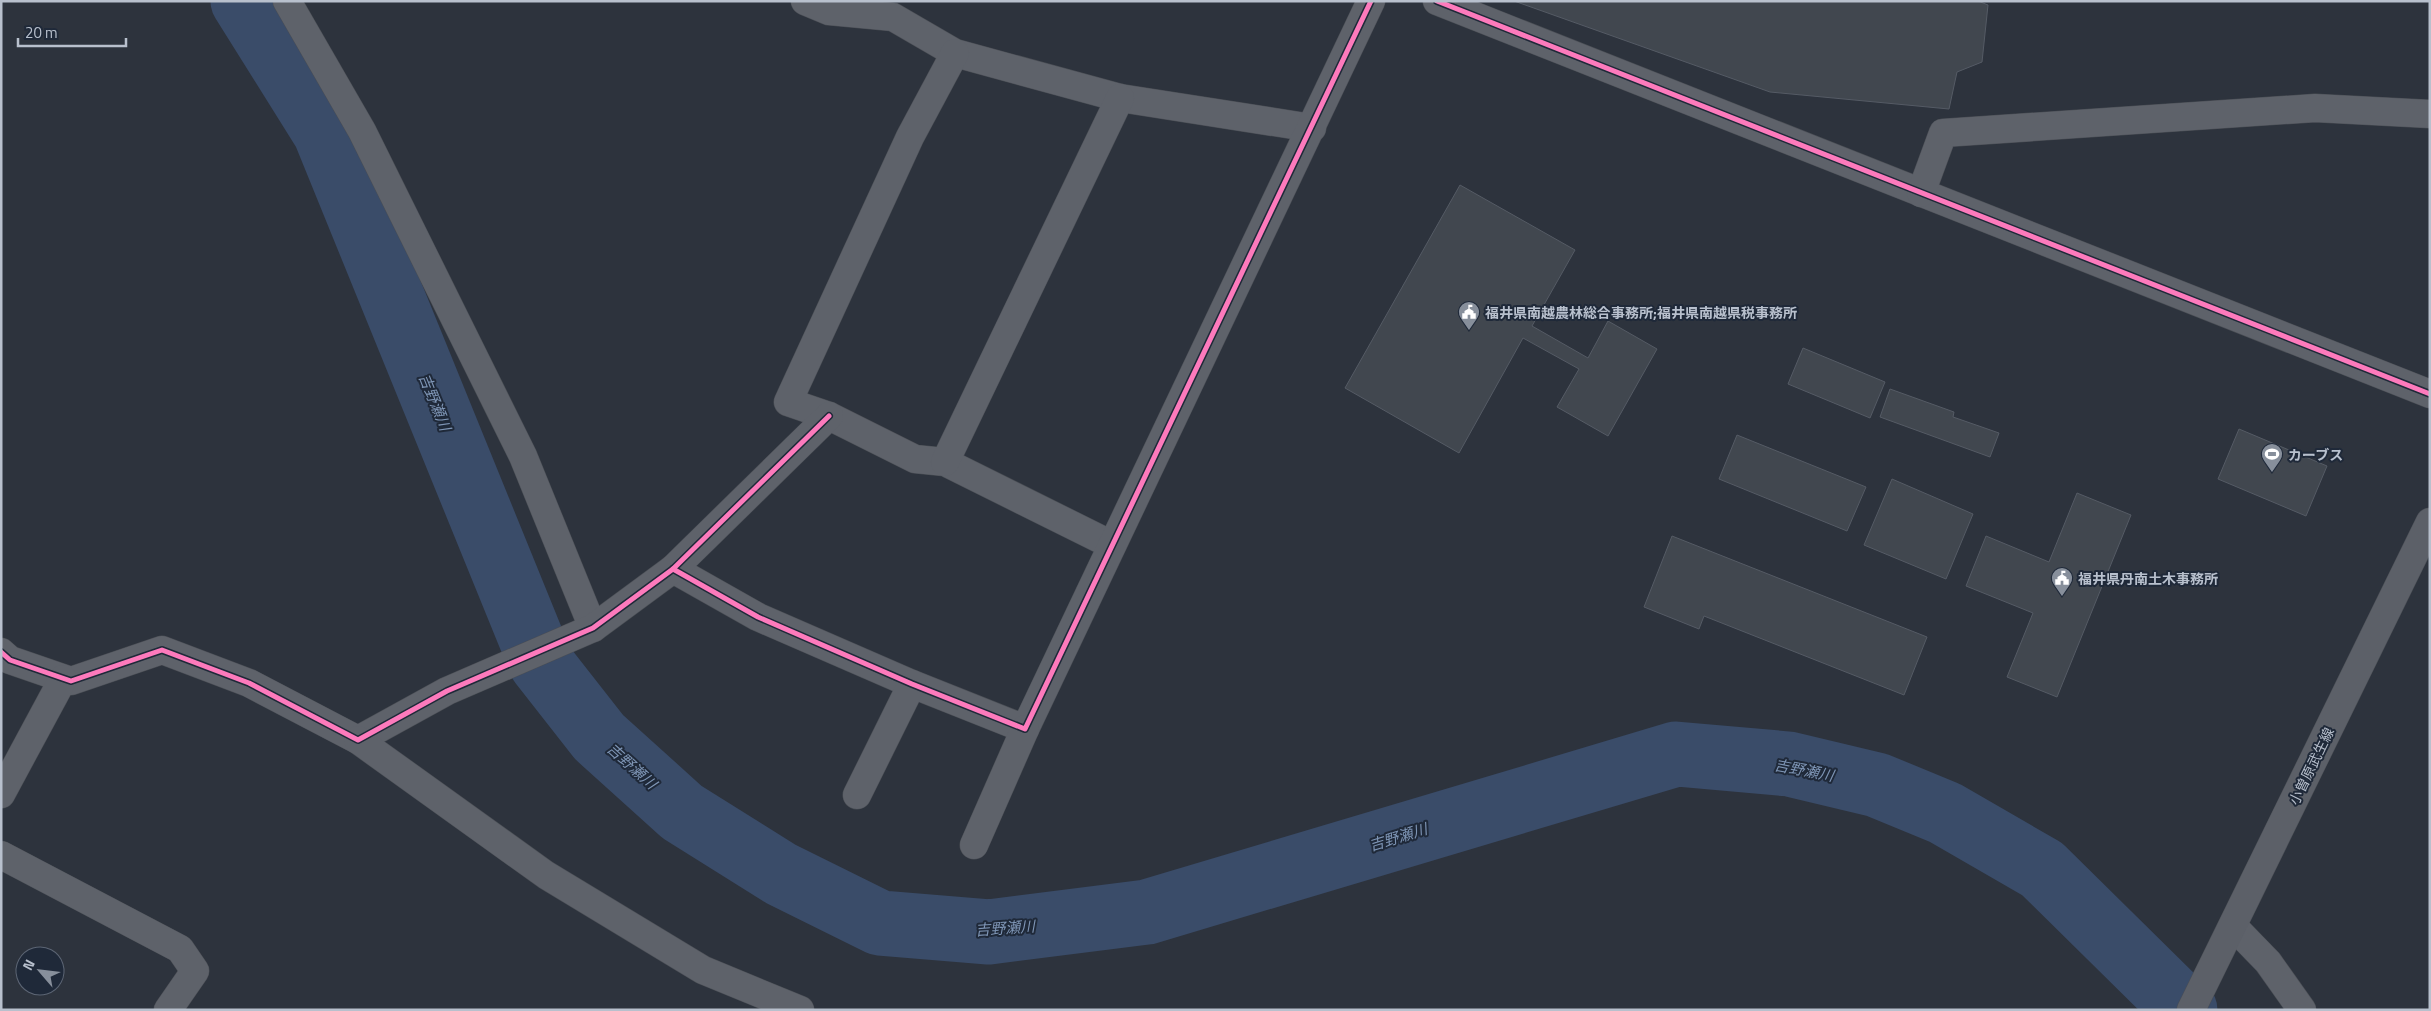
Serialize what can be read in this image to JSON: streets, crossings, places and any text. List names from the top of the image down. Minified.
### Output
{"streets":{"main road":["小曽原武生線"]},"water":["吉野瀬川"],"places":{"public building":["福井県南越農林総合事務所;福井県南越県税事務所","福井県丹南土木事務所"],"sports":["カーブス"]},"scale_bar":"20 m","north":"top left"}
